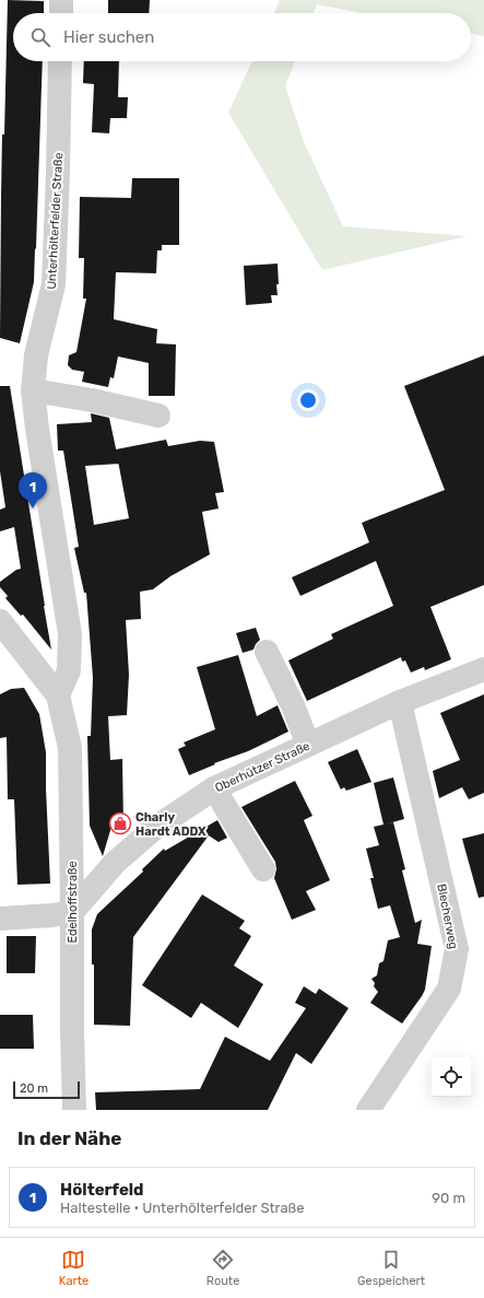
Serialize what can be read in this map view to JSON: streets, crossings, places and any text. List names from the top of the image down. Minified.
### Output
{"streets":{"street":["Unterhölterfelder Straße","Oberhützer Straße","Edelhoffstraße","Blecherweg"]},"crossings":[["Unterhölterfelder Straße","Edelhoffstraße"],["Oberhützer Straße","Edelhoffstraße"],["Oberhützer Straße","Blecherweg"]],"places":{"shop":["Charly Hardt ADDX"]},"scale_bar":"20 m","page":{"search":"Hier suchen","pins":"1","scale":"20 m","heading":"In der Nähe","list":[{"mark":"1","name":"Hölterfeld","note":"Haltestelle · Unterhölterfelder Straße","value":"90 m"}],"nav":["Karte","Route","Gespeichert"]}}
